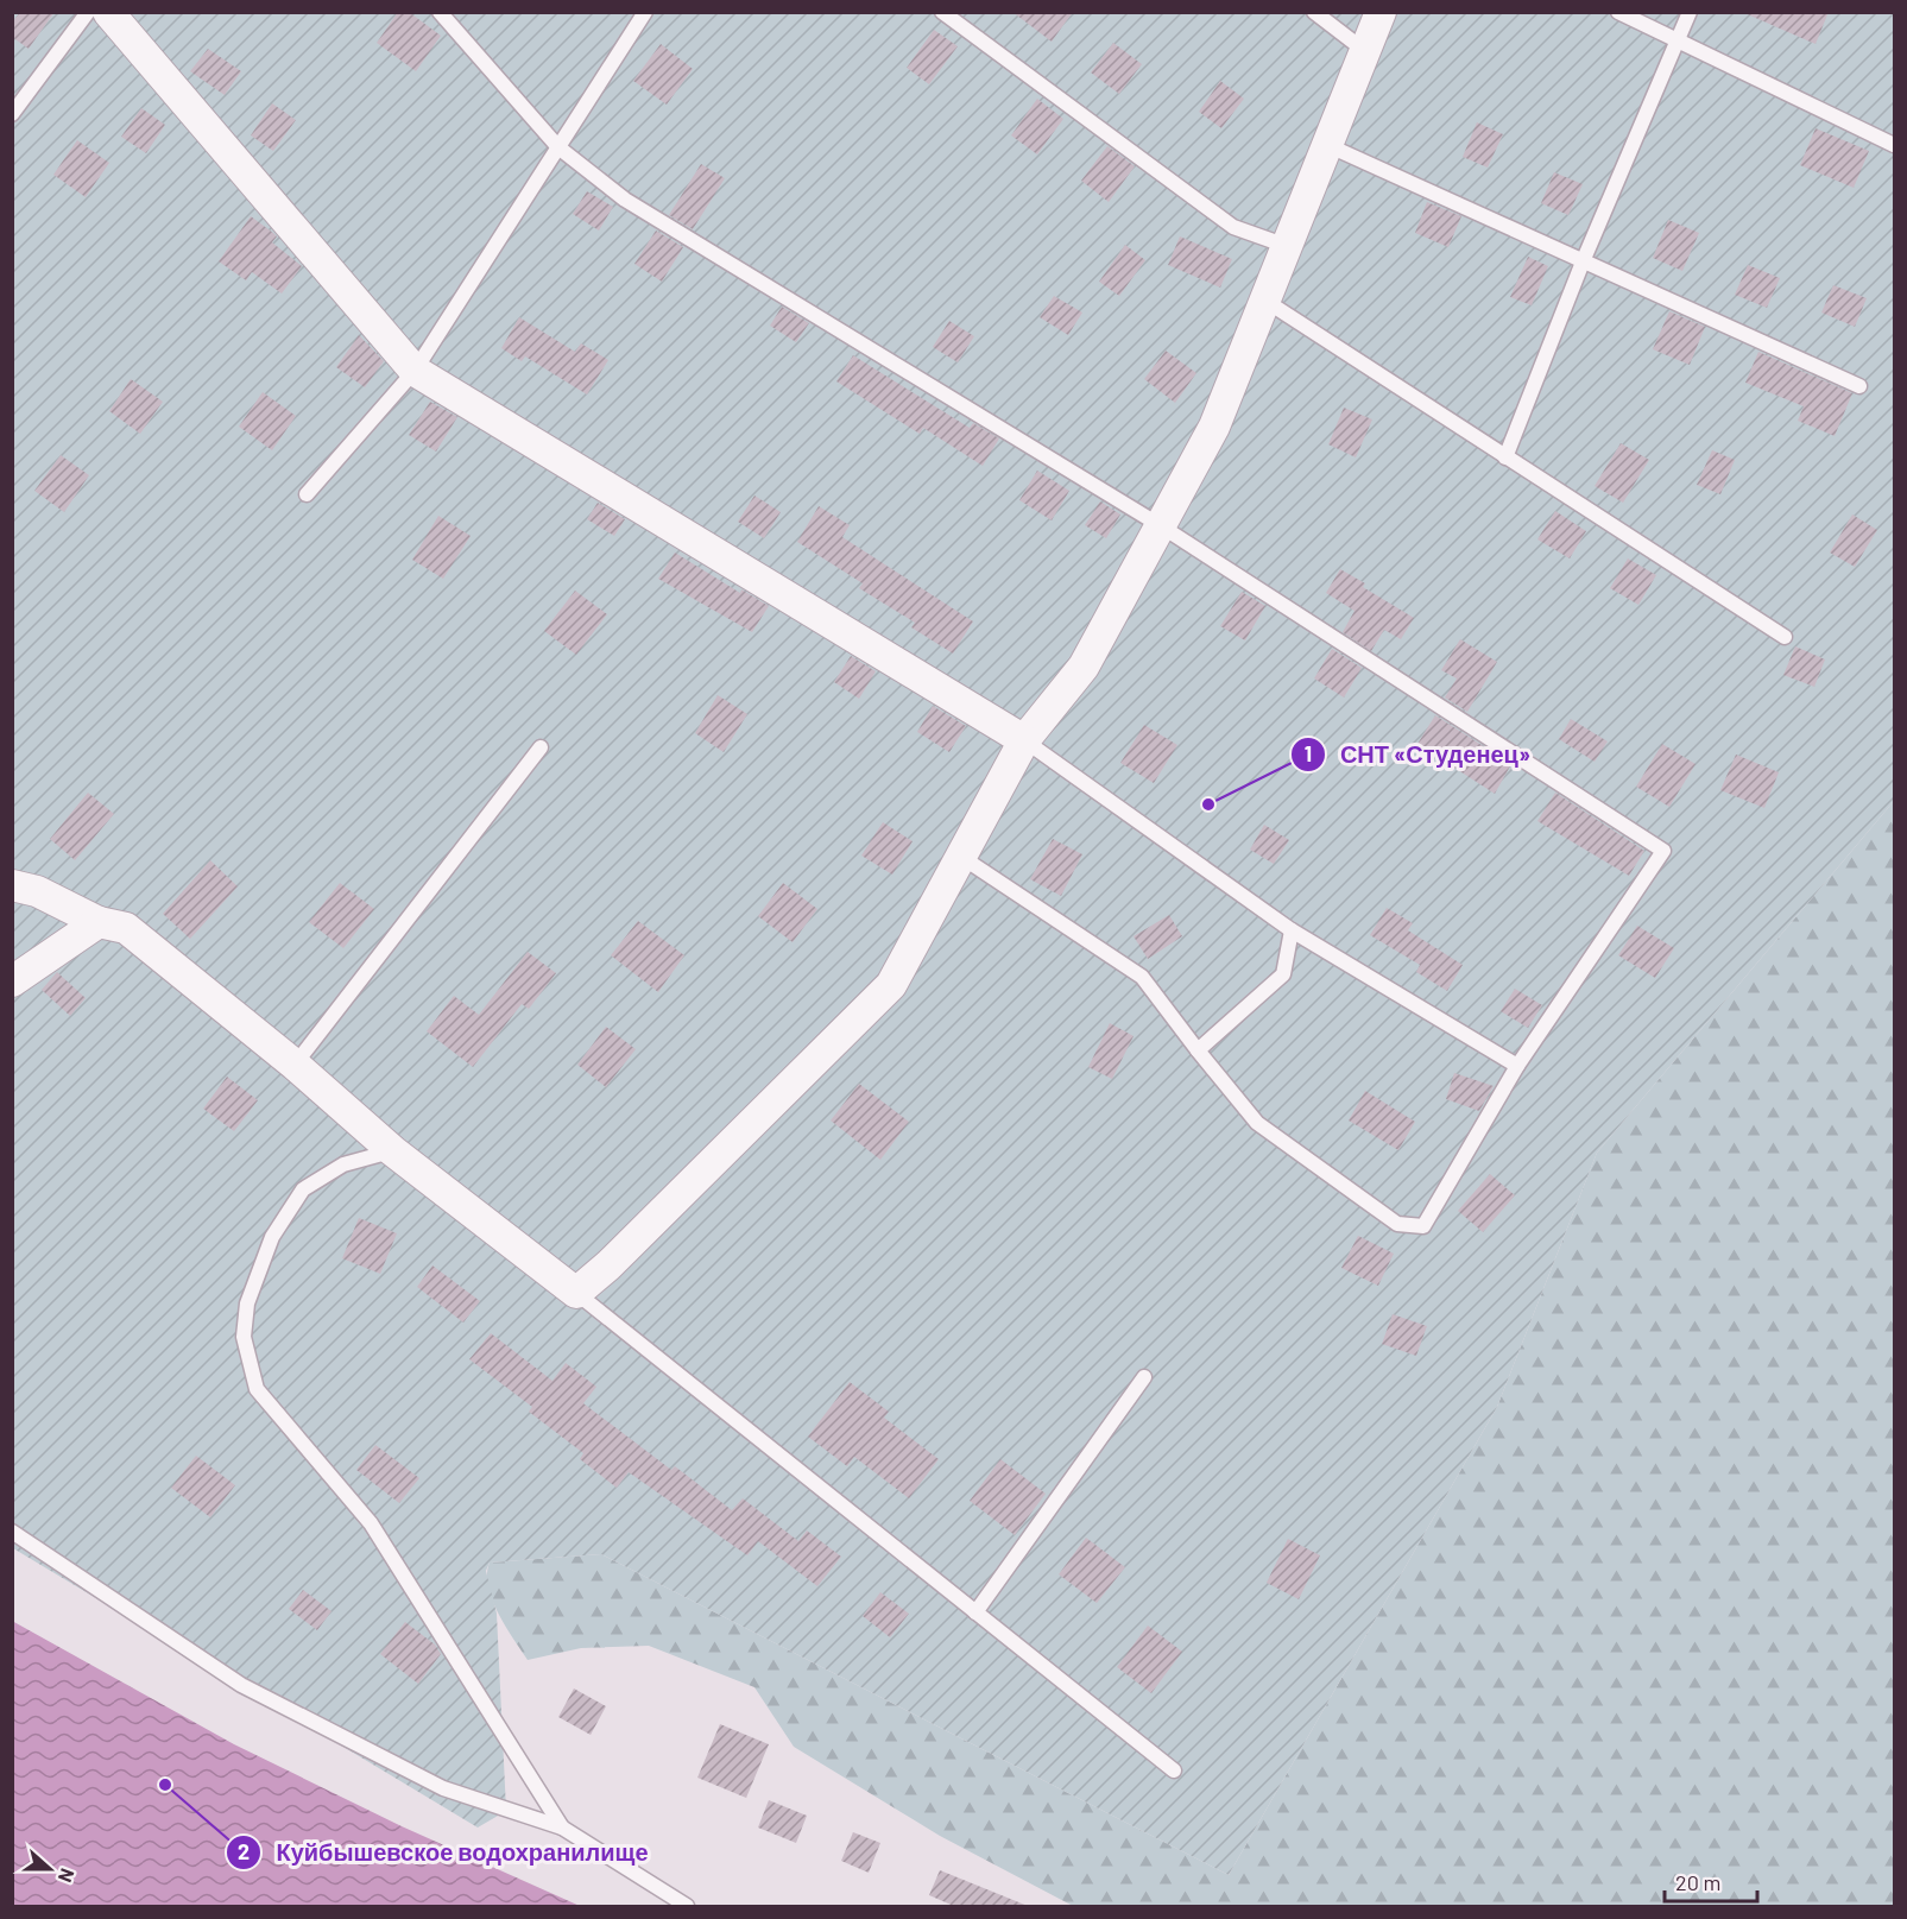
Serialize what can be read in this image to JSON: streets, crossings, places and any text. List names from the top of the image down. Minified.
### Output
{"places":["СНТ «Студенец»","Куйбышевское водохранилище"],"scale_bar":"20 m","north":"right"}
